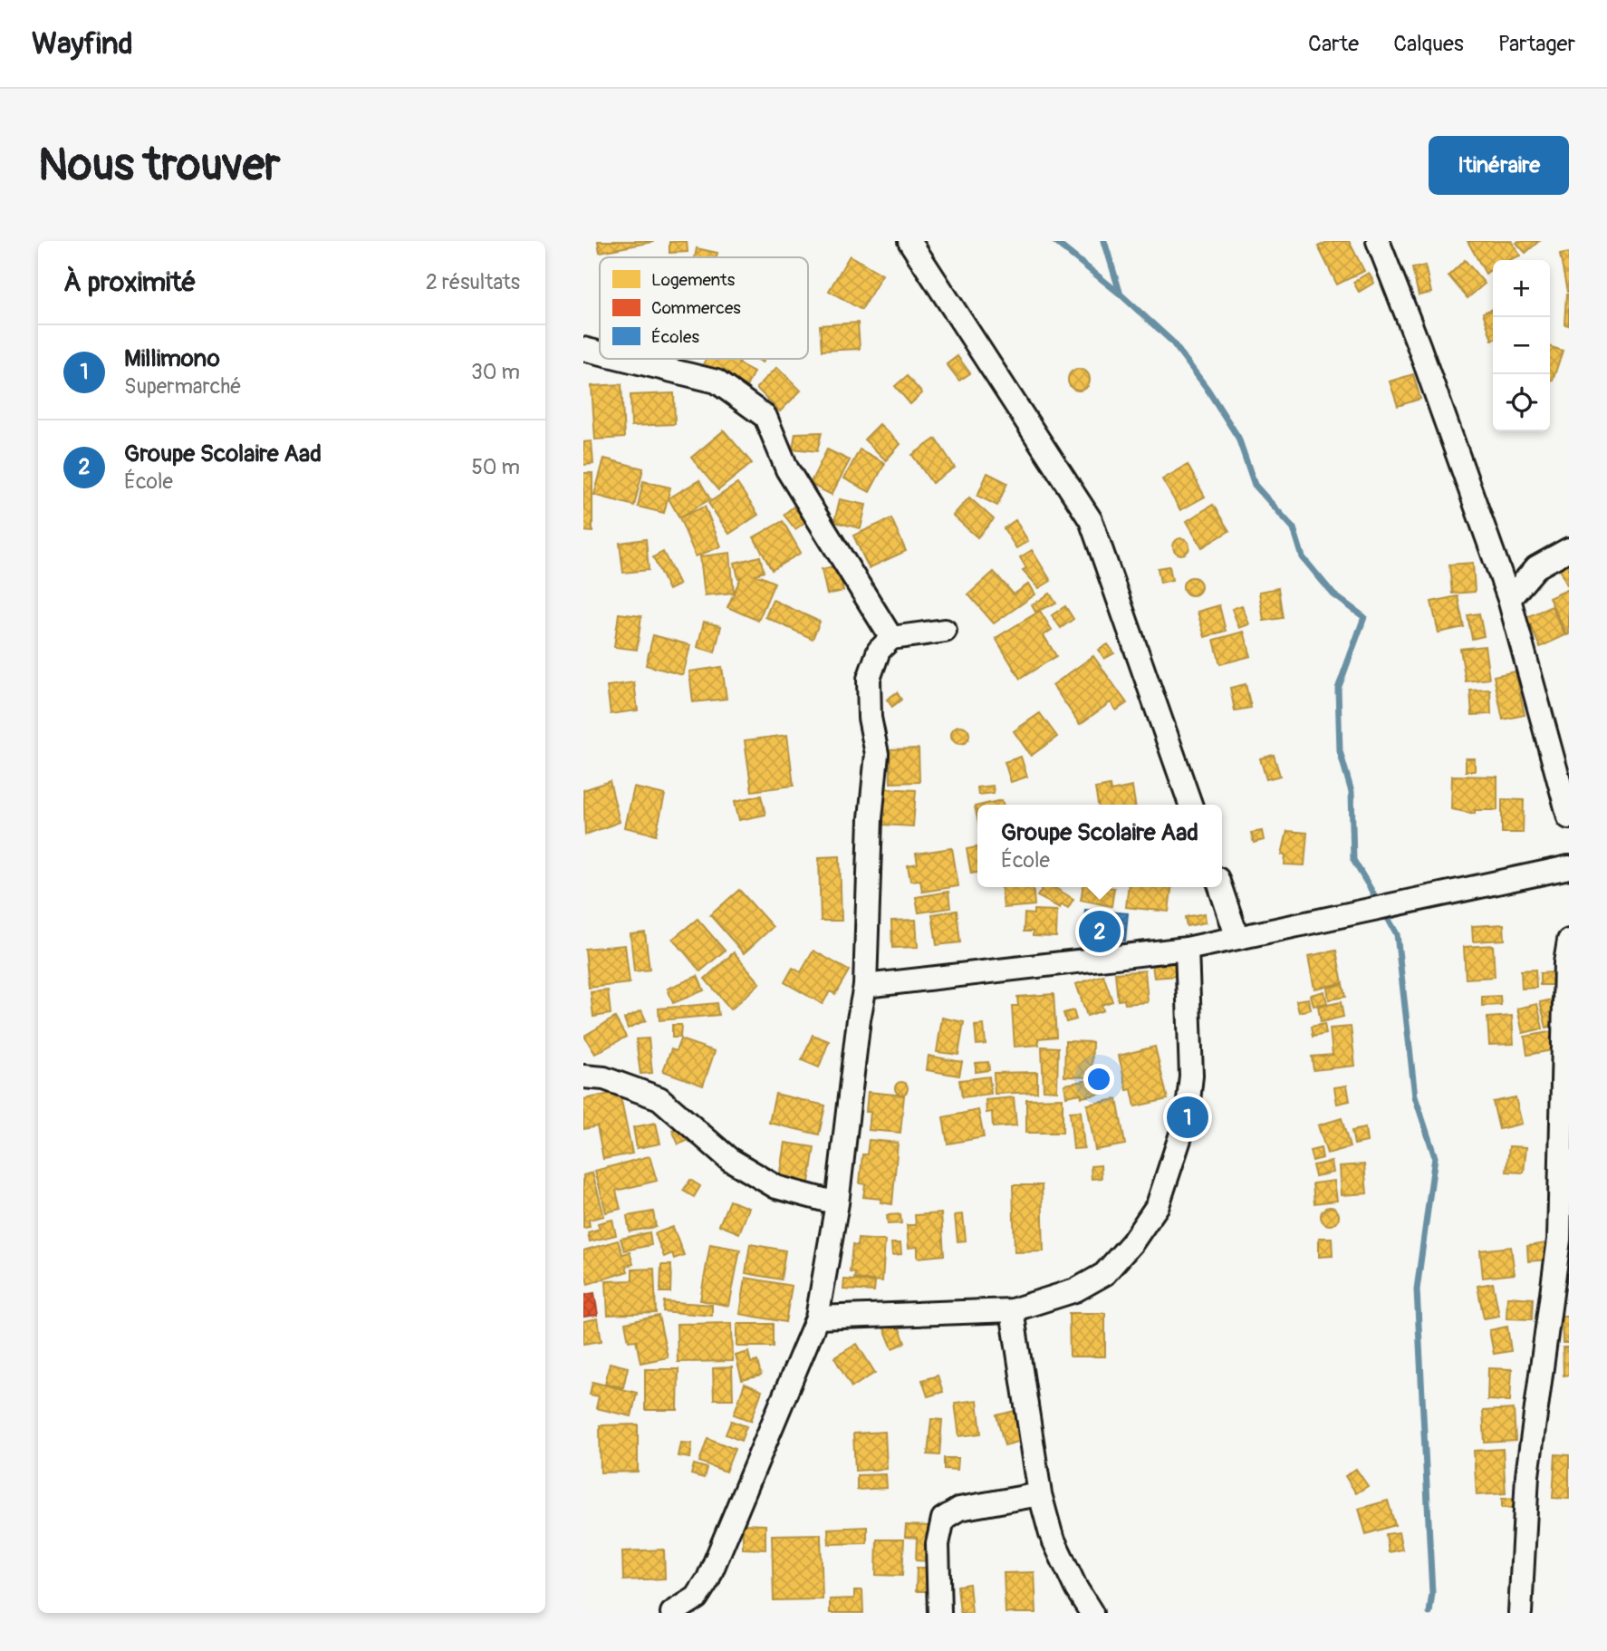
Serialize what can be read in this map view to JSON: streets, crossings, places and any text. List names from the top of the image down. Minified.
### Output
{"legend":["Logements","Commerces","Écoles"],"page":{"header":"Wayfind","nav":["Carte","Calques","Partager"],"buttons":"Itinéraire","title":"Nous trouver","heading":["À proximité","2 résultats"],"map_buttons":["+","−"],"list":[{"mark":"1","name":"Millimono","note":"Supermarché","value":"30 m"},{"mark":"2","name":"Groupe Scolaire Aad","note":"École","value":"50 m"}],"popup":["Groupe Scolaire Aad","École"],"pins":["2","1"]}}
